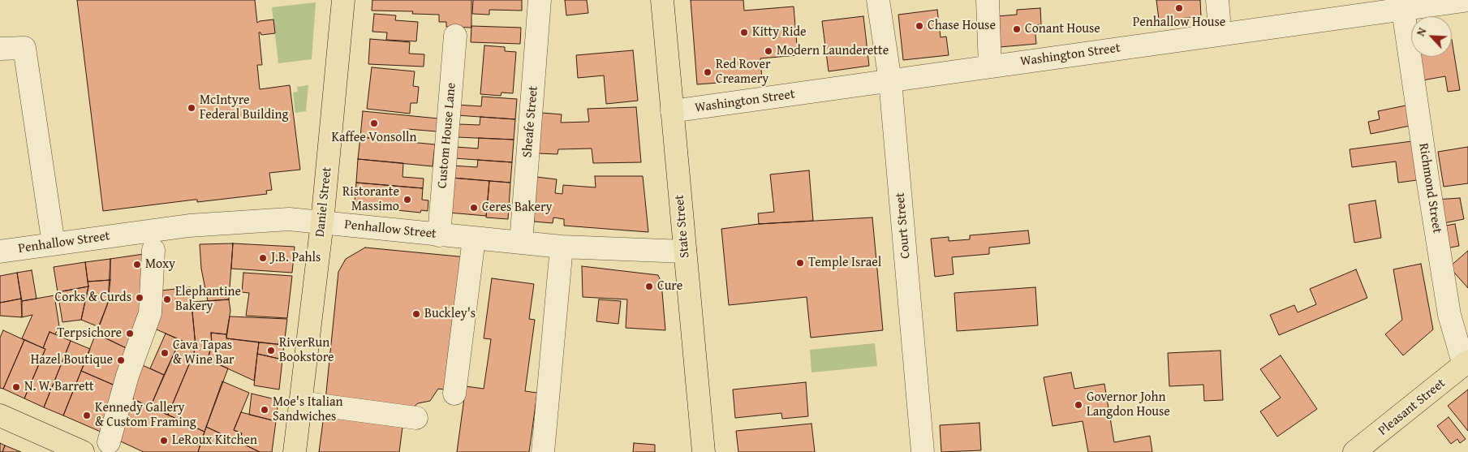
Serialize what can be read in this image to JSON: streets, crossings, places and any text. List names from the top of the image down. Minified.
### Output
{"streets":{"main road":["Daniel Street","State Street","Pleasant Street"],"street":["Washington Street","Sheafe Street","Custom House Lane","Richmond Street","Court Street","Penhallow Street"]},"crossings":[["Washington Street","Richmond Street"],["Washington Street","Court Street"],["Washington Street","State Street"],["Sheafe Street","Penhallow Street"],["Custom House Lane","Penhallow Street"],["Richmond Street","Pleasant Street"],["Daniel Street","Penhallow Street"],["State Street","Penhallow Street"]],"places":["Penhallow House","Chase House","Conant House","Kitty Ride","Modern Launderette","Red Rover Creamery","McIntyre Federal Building","Kaffee Vonsolln","Ristorante Massimo","Ceres Bakery","J.B. Pahls","Temple Israel","Moxy","Cure","Corks & Curds","Elephantine Bakery","Buckley's","Terpsichore","RiverRun Bookstore","Cava Tapas & Wine Bar","Hazel Boutique","N. W. Barrett","Governor John Langdon House","Moe's Italian Sandwiches","Kennedy Gallery & Custom Framing","LeRoux Kitchen"],"north":"top left"}
